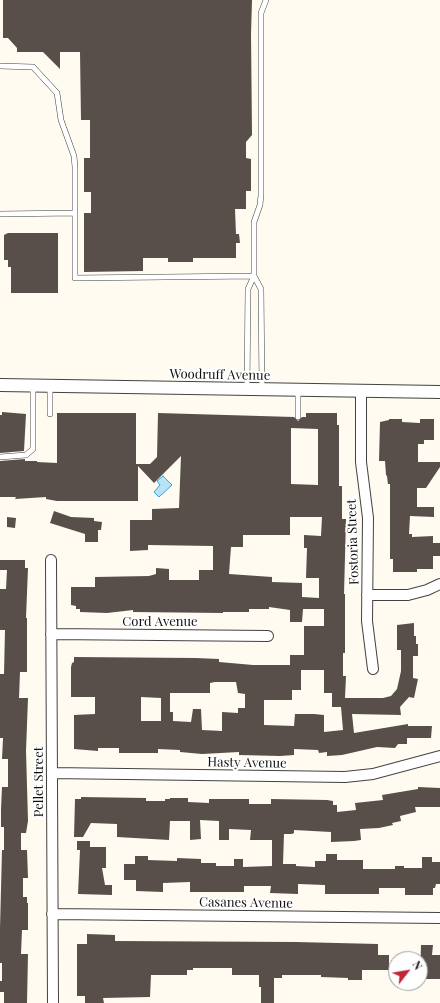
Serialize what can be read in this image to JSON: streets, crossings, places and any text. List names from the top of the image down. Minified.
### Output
{"streets":{"street":["Woodruff Avenue","Fostoria Street","Cord Avenue","Hasty Avenue","Pellet Street","Casanes Avenue"]},"crossings":[["Woodruff Avenue","Fostoria Street"],["Cord Avenue","Pellet Street"],["Hasty Avenue","Pellet Street"],["Pellet Street","Casanes Avenue"]],"north":"top right"}
